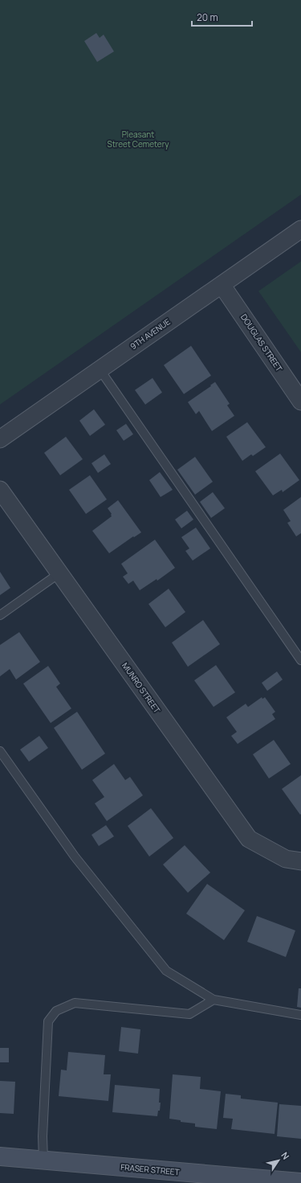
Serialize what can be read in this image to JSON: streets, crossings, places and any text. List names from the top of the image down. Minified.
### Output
{"streets":{"street":["9TH AVENUE","DOUGLAS STREET","MUNRO STREET","FRASER STREET"]},"crossings":[["9TH AVENUE","DOUGLAS STREET"]],"parks":["Pleasant Street Cemetery"],"scale_bar":"20 m","north":"top right"}
